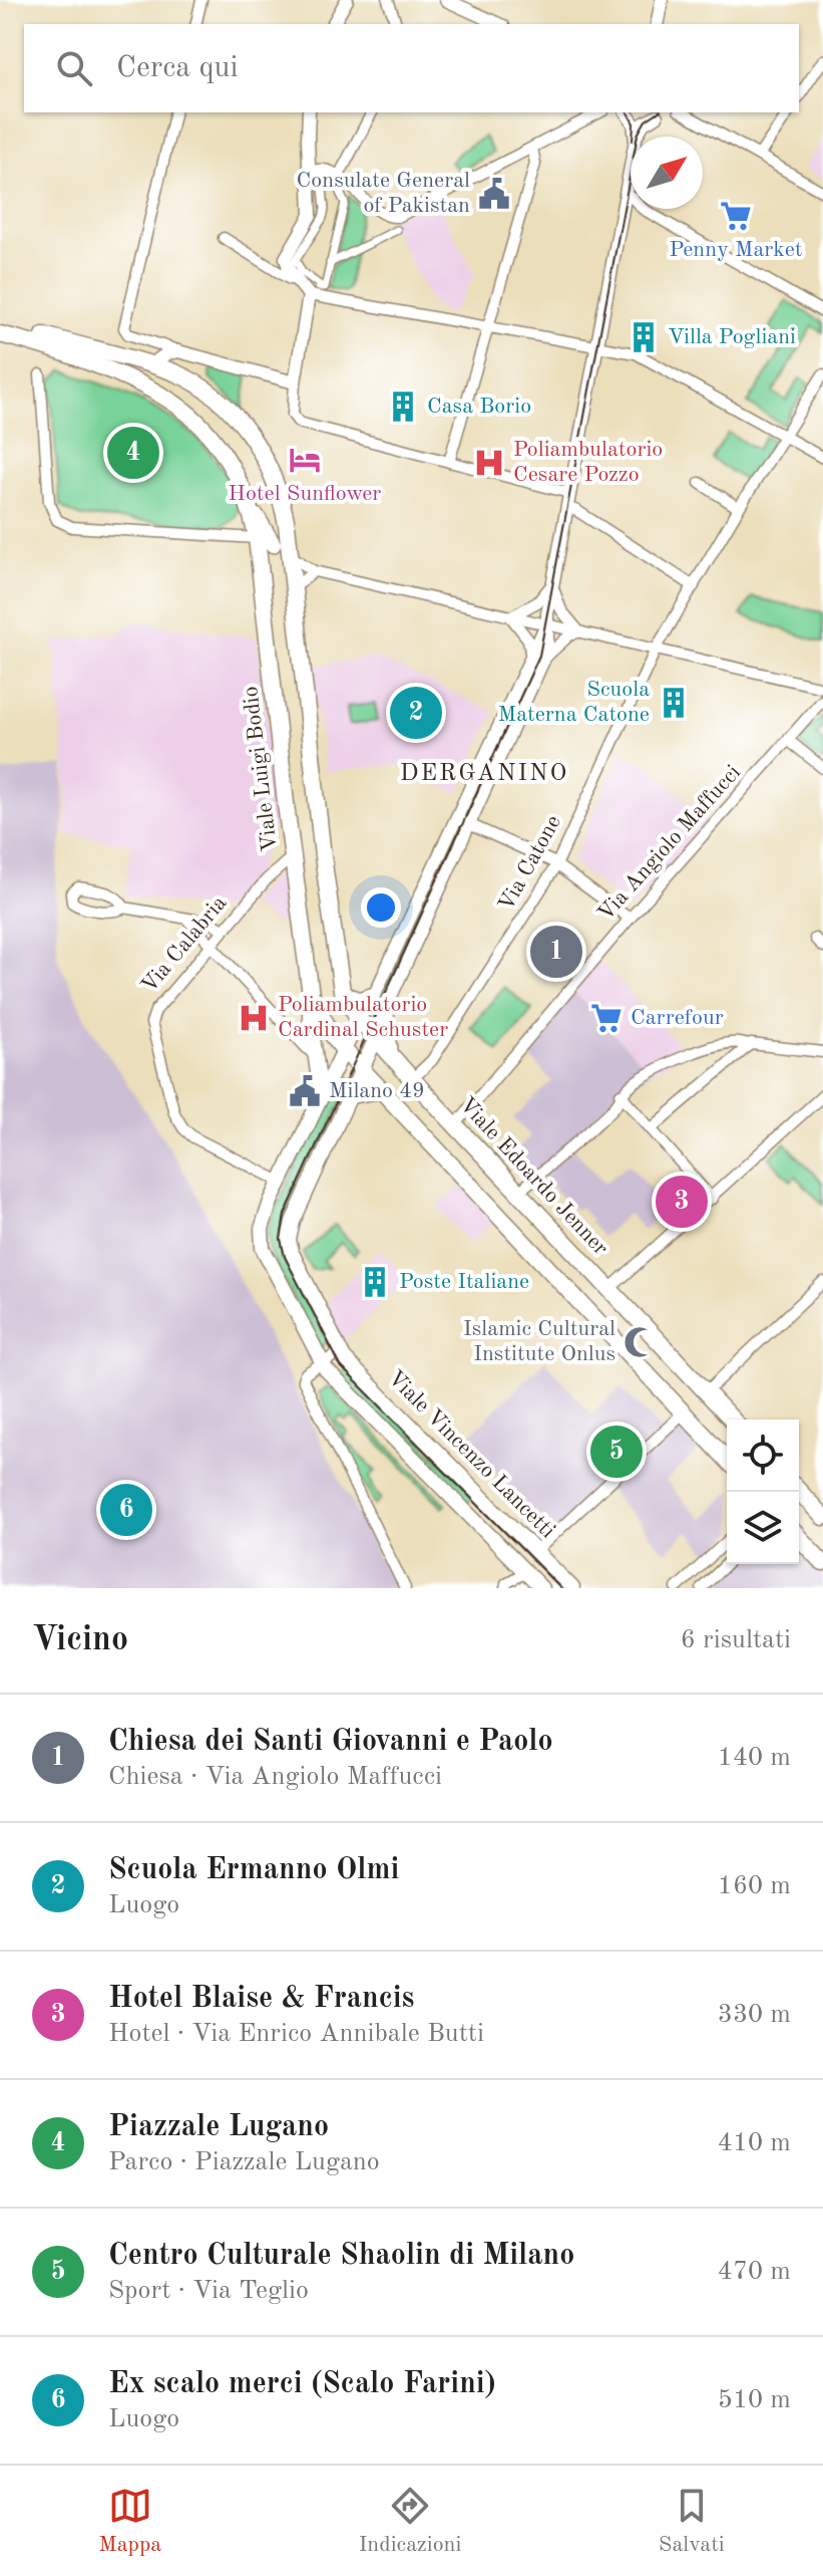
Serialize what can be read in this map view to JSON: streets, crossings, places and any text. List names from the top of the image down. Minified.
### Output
{"streets":{"main road":["Viale Luigi Bodio","Viale Edoardo Jenner","Viale Vincenzo Lancetti"],"street":["Via Angiolo Maffucci","Via Catone","Via Calabria"]},"crossings":[["Viale Luigi Bodio","Via Calabria"],["Via Angiolo Maffucci","Viale Edoardo Jenner"],["Via Catone","Viale Edoardo Jenner"],["Via Calabria","Viale Vincenzo Lancetti"]],"districts":["DERGANINO"],"places":{"public building":["Consulate General of Pakistan","Milano 49"],"supermarket":["Penny Market","Carrefour"],"building":["Villa Pogliani","Casa Borio","Scuola Materna Catone","Poste Italiane"],"hotel":["Hotel Sunflower"],"hospital":["Poliambulatorio Cesare Pozzo","Poliambulatorio Cardinal Schuster"],"mosque":["Islamic Cultural Institute Onlus"]},"north":"top right","page":{"search":"Cerca qui","pins":["4","2","1","3","5","6"],"heading":["Vicino","6 risultati"],"list":[{"mark":"1","name":"Chiesa dei Santi Giovanni e Paolo","note":"Chiesa · Via Angiolo Maffucci","value":"140 m"},{"mark":"2","name":"Scuola Ermanno Olmi","note":"Luogo","value":"160 m"},{"mark":"3","name":"Hotel Blaise & Francis","note":"Hotel · Via Enrico Annibale Butti","value":"330 m"},{"mark":"4","name":"Piazzale Lugano","note":"Parco · Piazzale Lugano","value":"410 m"},{"mark":"5","name":"Centro Culturale Shaolin di Milano","note":"Sport · Via Teglio","value":"470 m"},{"mark":"6","name":"Ex scalo merci (Scalo Farini)","note":"Luogo","value":"510 m"}],"nav":["Mappa","Indicazioni","Salvati"]}}
